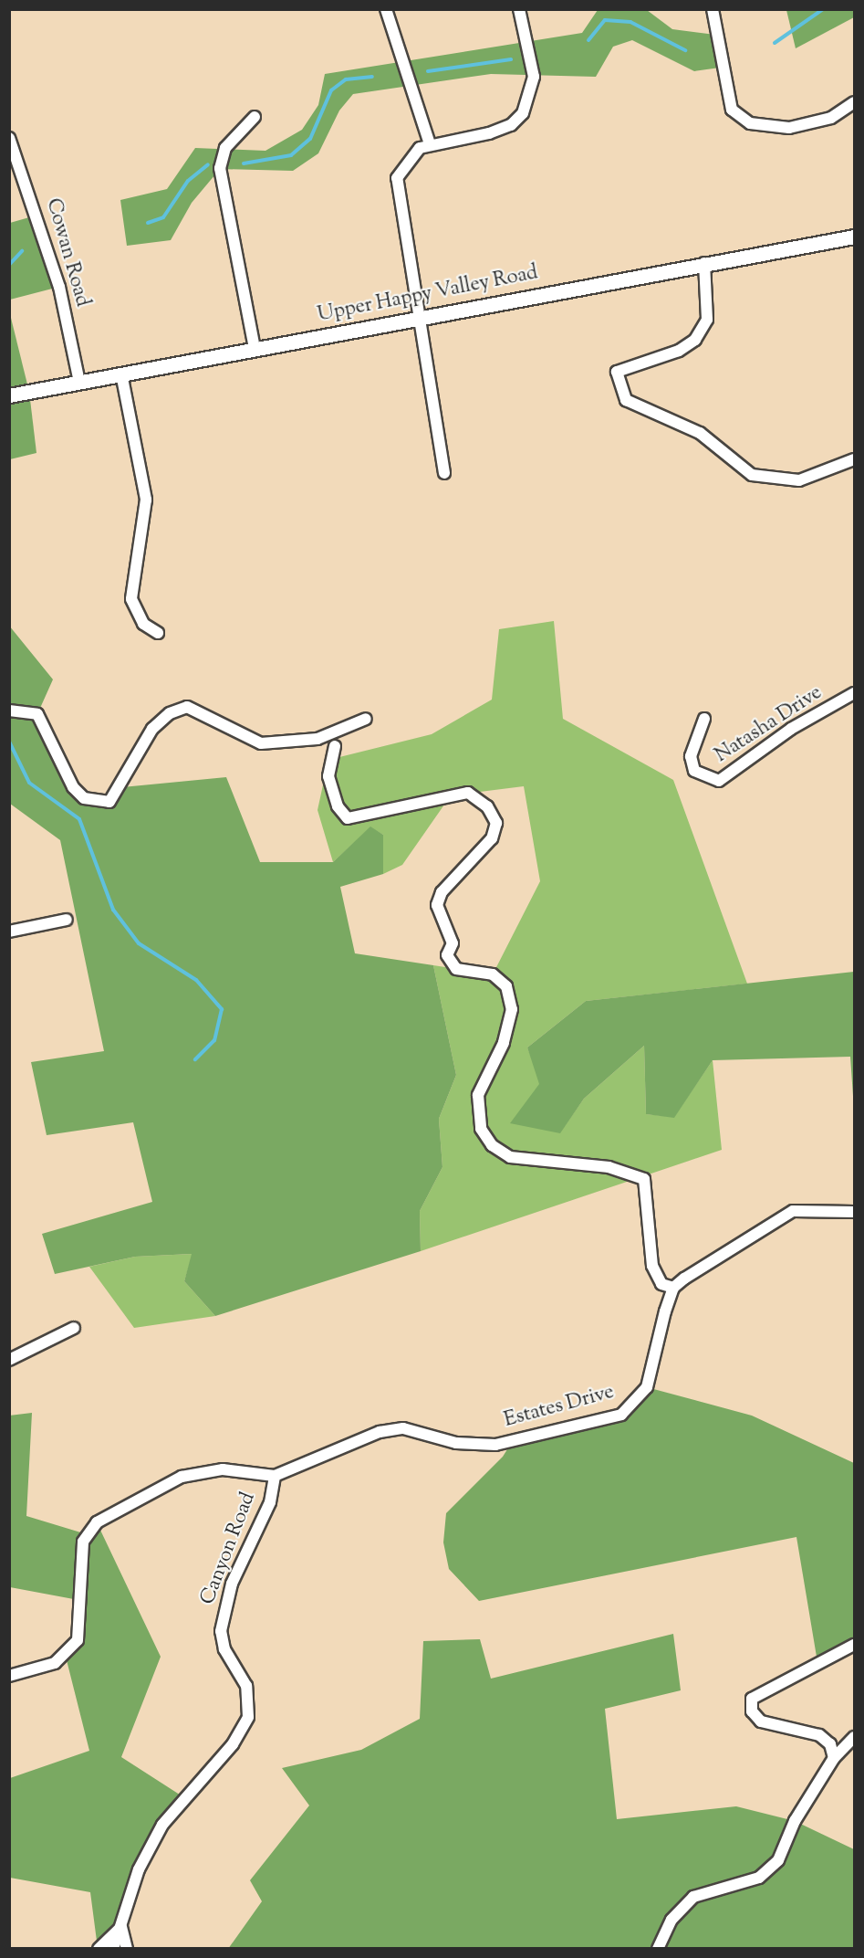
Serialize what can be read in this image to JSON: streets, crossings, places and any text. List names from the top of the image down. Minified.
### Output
{"streets":{"street":["Cowan Road","Upper Happy Valley Road","Natasha Drive","Estates Drive","Canyon Road"]},"crossings":[["Cowan Road","Upper Happy Valley Road"],["Estates Drive","Canyon Road"]]}
